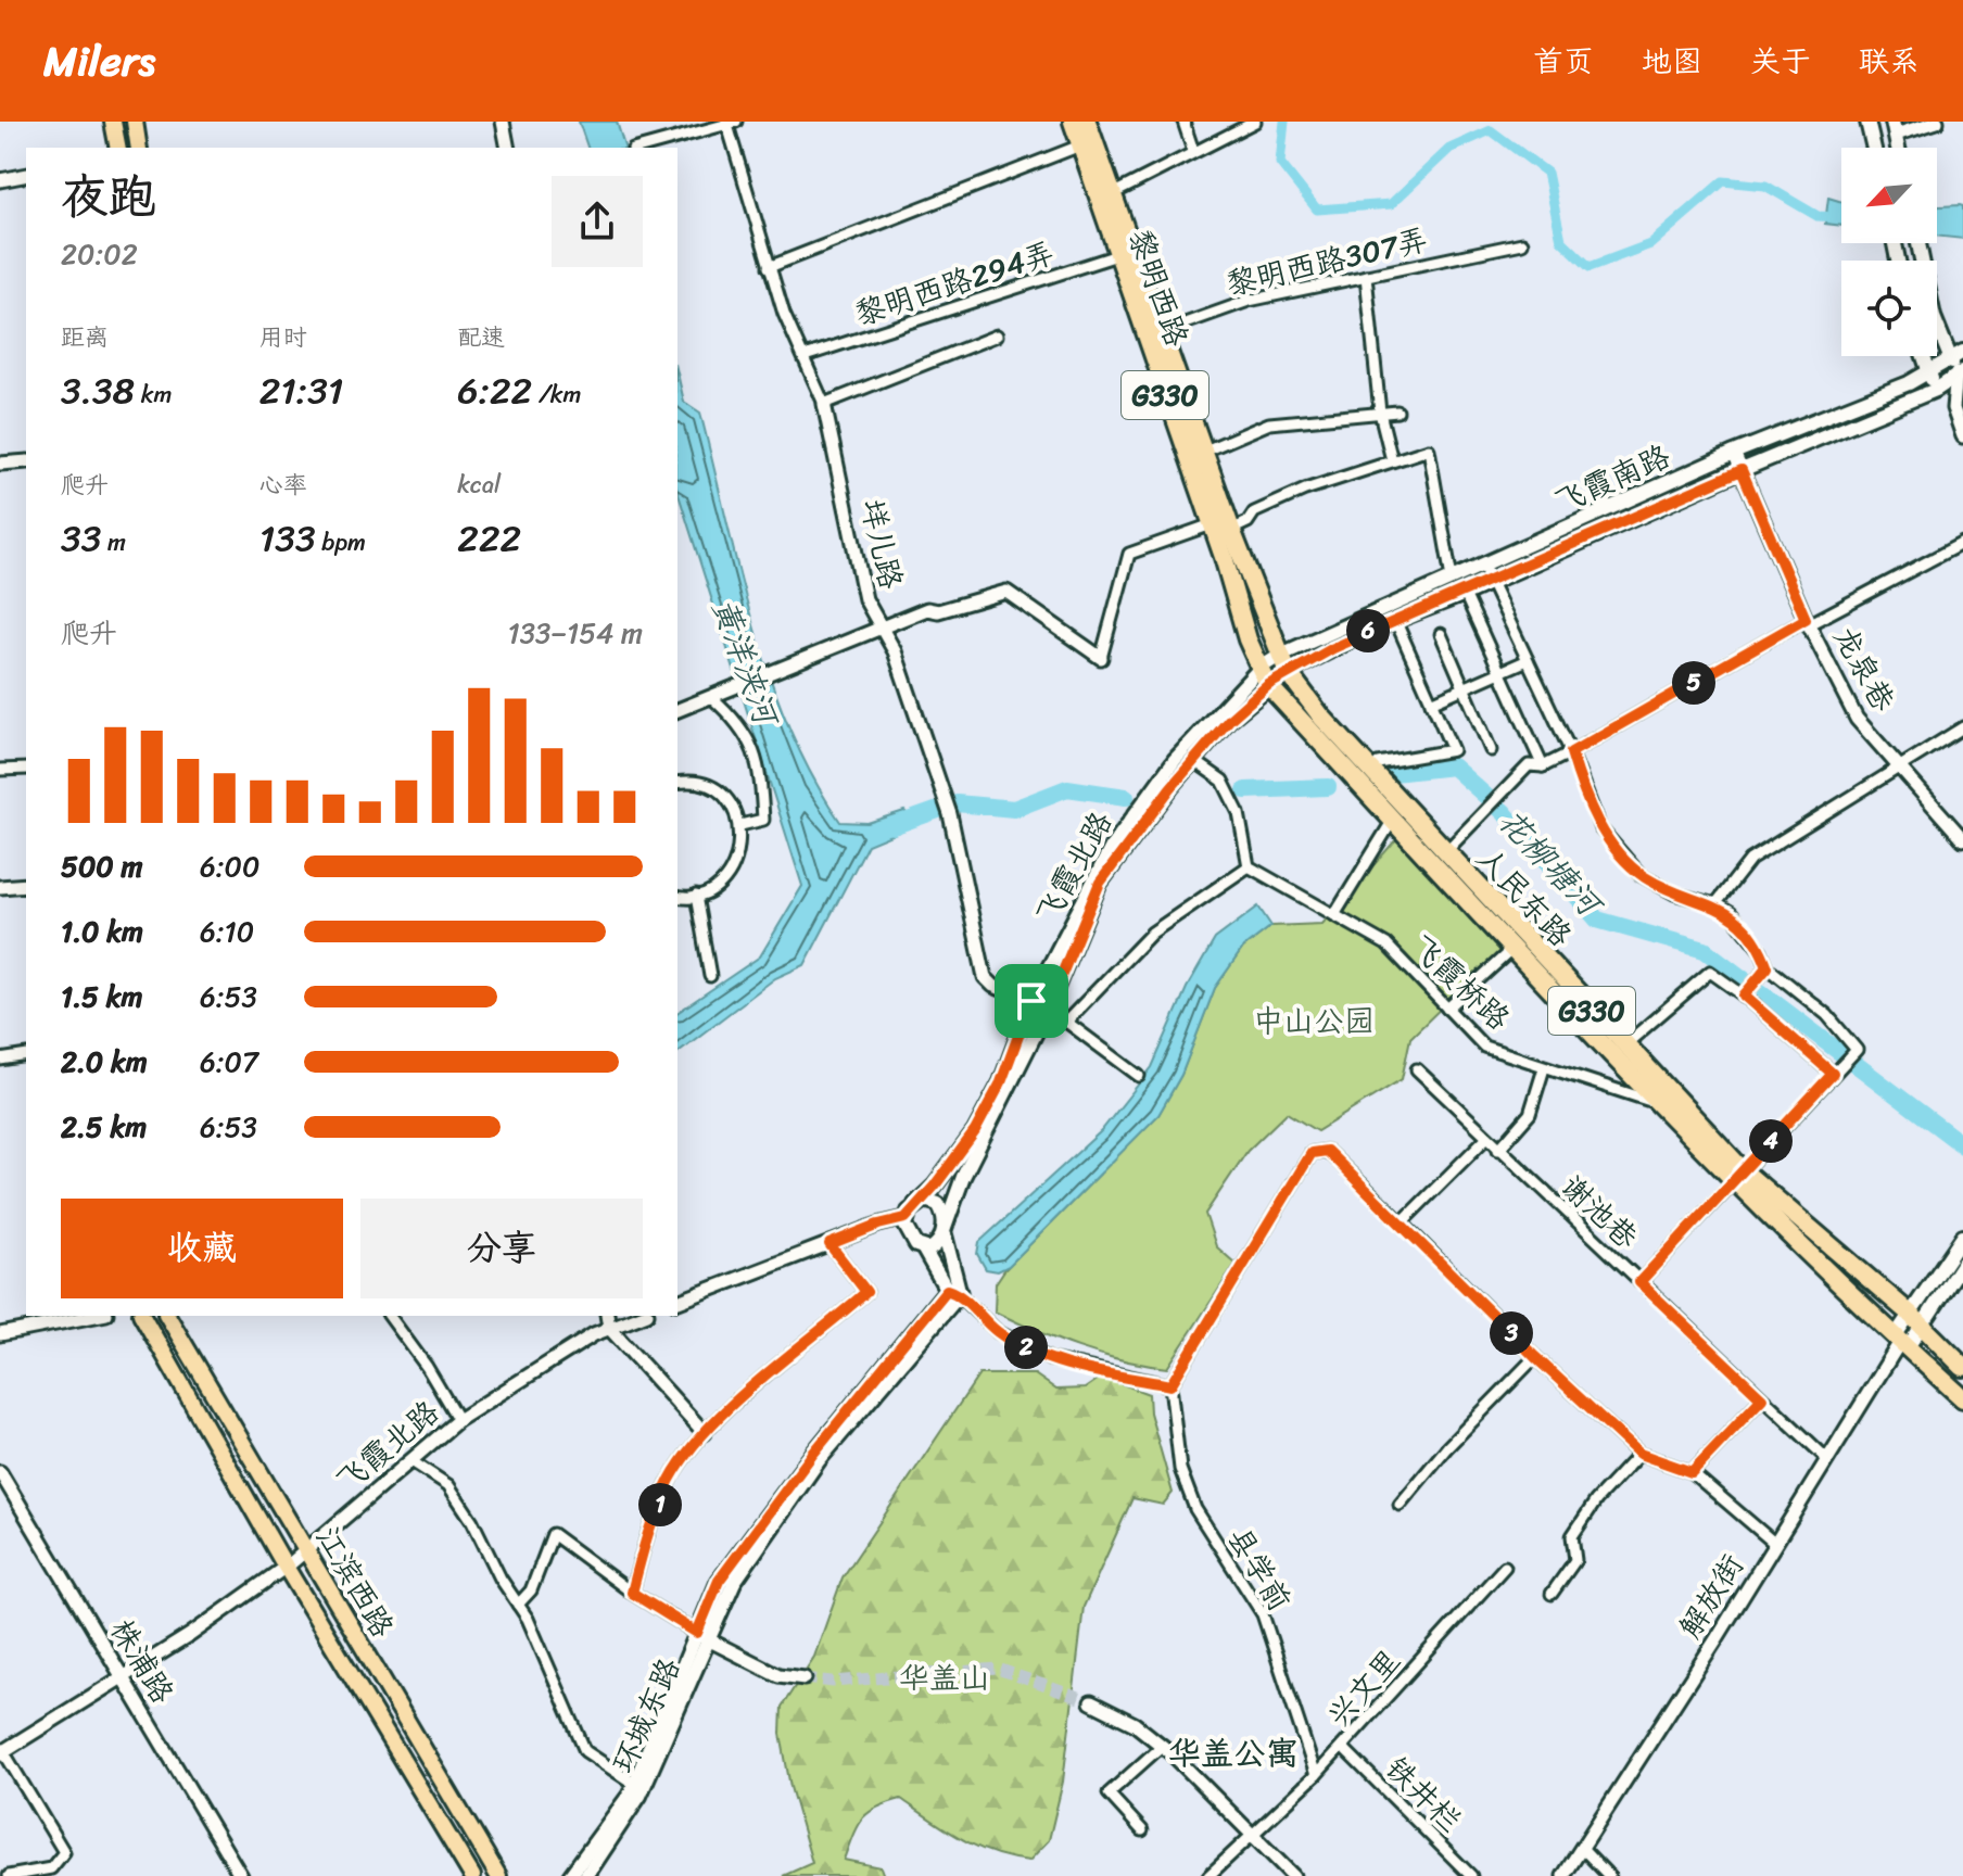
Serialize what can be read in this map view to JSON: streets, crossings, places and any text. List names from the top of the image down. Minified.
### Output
{"streets":{"highway":["黎明西路","G330","人民东路"],"main road":["飞霞南路","飞霞北路","江滨西路","环城东路"],"street":["黎明西路307弄","黎明西路294弄","垟儿路","龙泉巷","飞霞桥路","谢池巷","县学前","解放街","株浦路","兴文里","铁井栏"]},"crossings":[["黎明西路307弄","黎明西路"],["黎明西路294弄","黎明西路"],["黎明西路294弄","垟儿路"],["黎明西路","G330"],["黎明西路","飞霞南路"],["黎明西路","飞霞北路"],["黎明西路","人民东路"],["G330","飞霞北路"],["G330","人民东路"],["G330","解放街"],["飞霞南路","龙泉巷"],["飞霞南路","飞霞北路"],["飞霞南路","人民东路"],["垟儿路","飞霞北路"],["飞霞北路","人民东路"],["飞霞北路","江滨西路"],["飞霞北路","株浦路"],["人民东路","飞霞桥路"],["人民东路","解放街"],["谢池巷","解放街"],["县学前","兴文里"],["兴文里","铁井栏"]],"districts":["华盖公寓"],"water":["黄洋浃河","花柳塘河"],"parks":["中山公园","华盖山"],"north":"bottom left","page":{"header":"Milers","nav":["首页","地图","关于","联系"],"heading":["夜跑","20:02"],"stats":[["距离","3.38 km"],["用时","21:31"],["配速","6:22 /km"],["爬升","33 m"],["心率","133 bpm"],["kcal","222"]],"chart":["爬升","133–154 m"],"pins":["6","5","4","3","2","1"],"list":[{"name":"500 m","note":"6:00"},{"name":"1.0 km","note":"6:10"},{"name":"1.5 km","note":"6:53"},{"name":"2.0 km","note":"6:07"},{"name":"2.5 km","note":"6:53"}],"buttons":["收藏","分享"]}}
